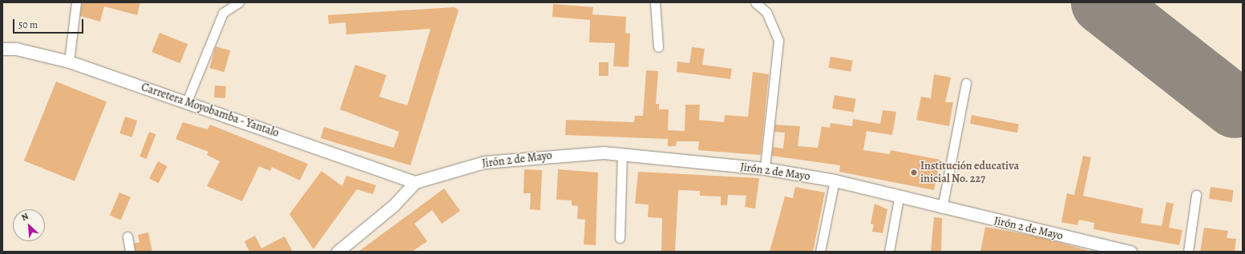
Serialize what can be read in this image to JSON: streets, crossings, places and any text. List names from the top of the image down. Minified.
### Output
{"streets":{"main road":["Carretera Moyobamba - Yantalo","Jirón 2 de Mayo"]},"crossings":[["Carretera Moyobamba - Yantalo","Jirón 2 de Mayo"]],"places":["Institución educativa inicial No. 227"],"scale_bar":"50 m","north":"top left"}
